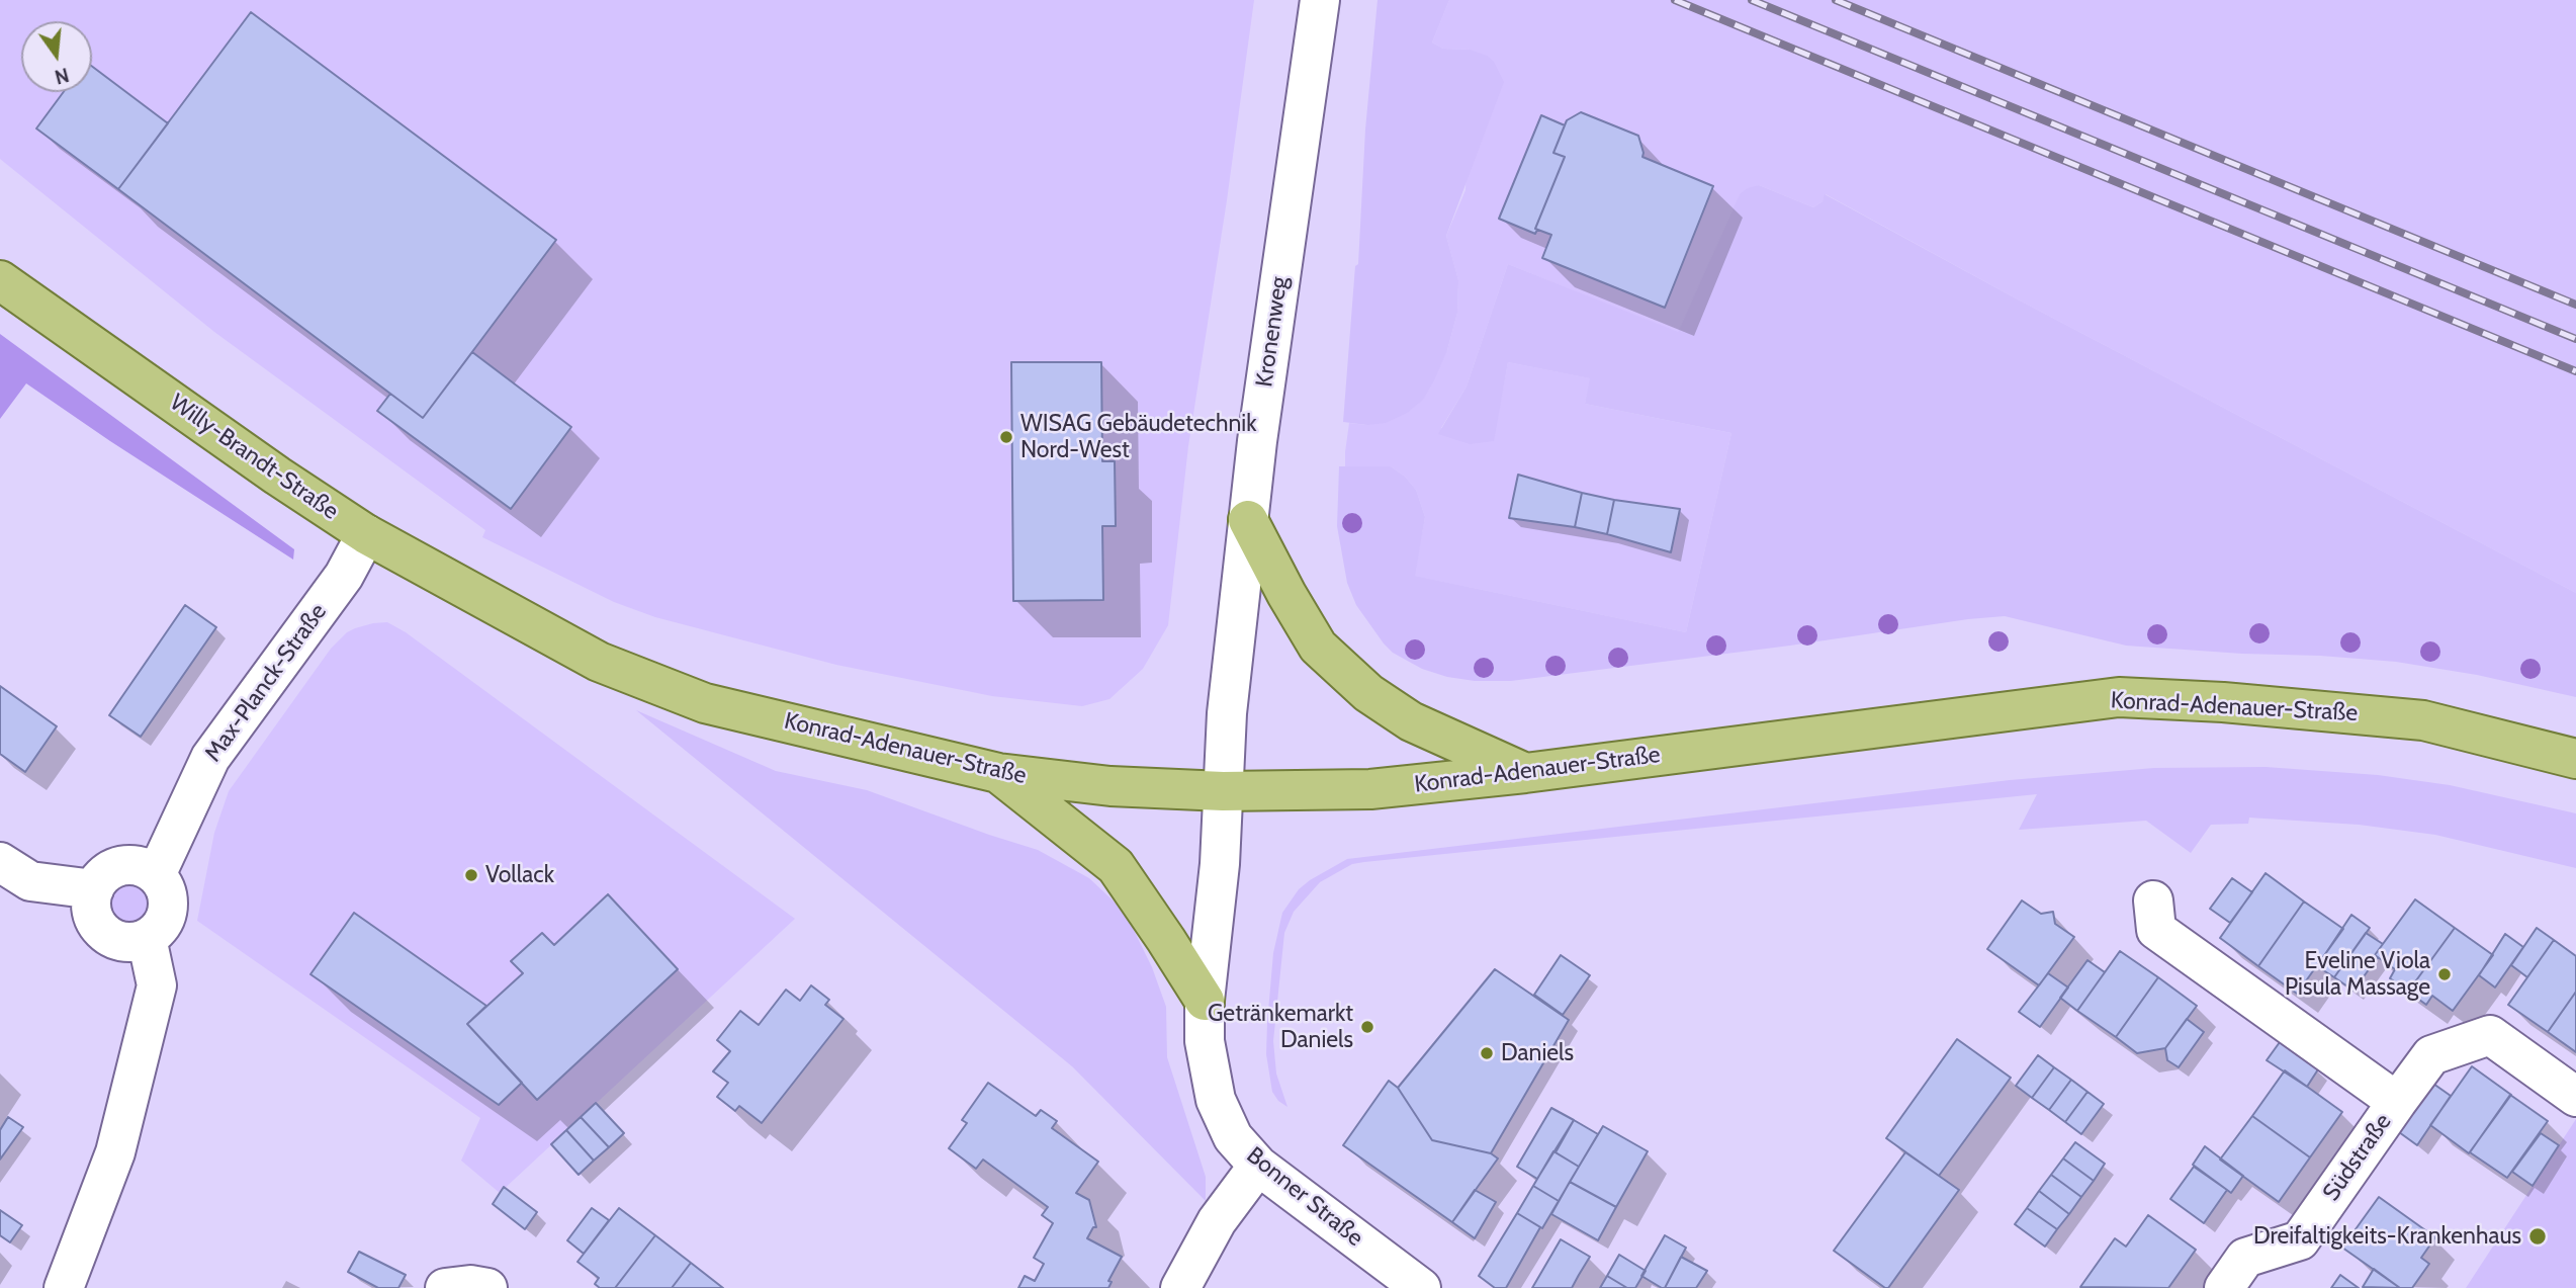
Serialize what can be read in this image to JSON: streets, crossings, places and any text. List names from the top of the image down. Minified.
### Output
{"streets":{"main road":["Willy-Brandt-Straße","Konrad-Adenauer-Straße"],"street":["Kronenweg","Max-Planck-Straße","Südstraße","Bonner Straße"]},"crossings":[["Kronenweg","Konrad-Adenauer-Straße"],["Kronenweg","Bonner Straße"],["Willy-Brandt-Straße","Max-Planck-Straße"],["Willy-Brandt-Straße","Konrad-Adenauer-Straße"],["Konrad-Adenauer-Straße","Bonner Straße"]],"places":["WISAG Gebäudetechnik Nord-West","Vollack","Eveline Viola Pisula Massage","Getränkemarkt Daniels","Daniels","Dreifaltigkeits-Krankenhaus"],"north":"bottom"}
